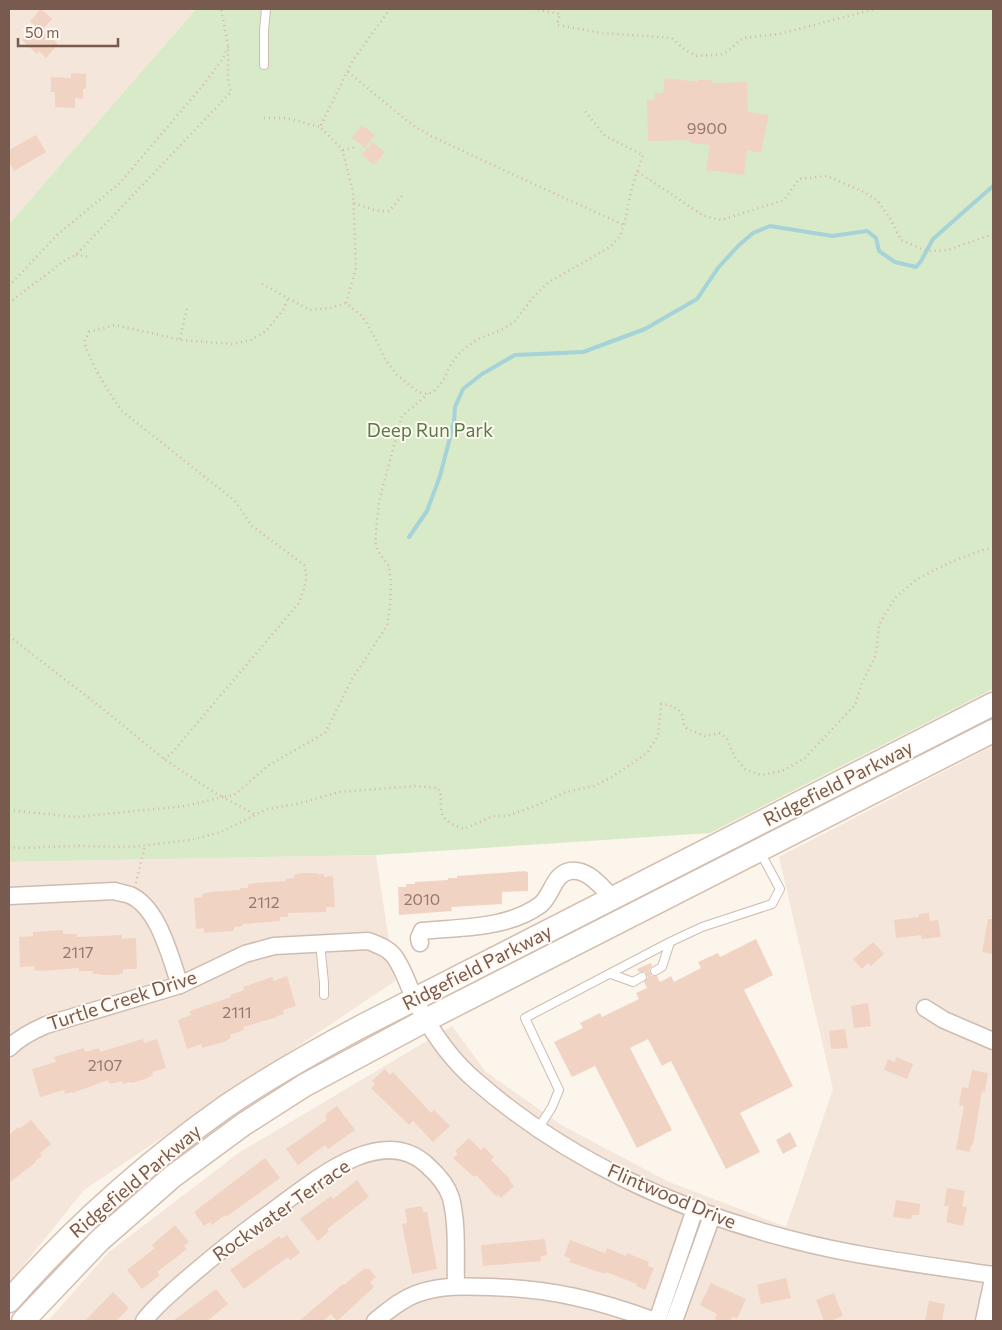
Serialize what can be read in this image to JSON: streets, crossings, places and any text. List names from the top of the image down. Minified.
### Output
{"streets":{"main road":["Ridgefield Parkway"],"street":["Turtle Creek Drive","Flintwood Drive","Rockwater Terrace"]},"crossings":[["Ridgefield Parkway","Turtle Creek Drive"],["Ridgefield Parkway","Flintwood Drive"],["Turtle Creek Drive","Flintwood Drive"]],"parks":["Deep Run Park"],"house_numbers":["9900","2010","2112","2117","2111","2107"],"scale_bar":"50 m"}
